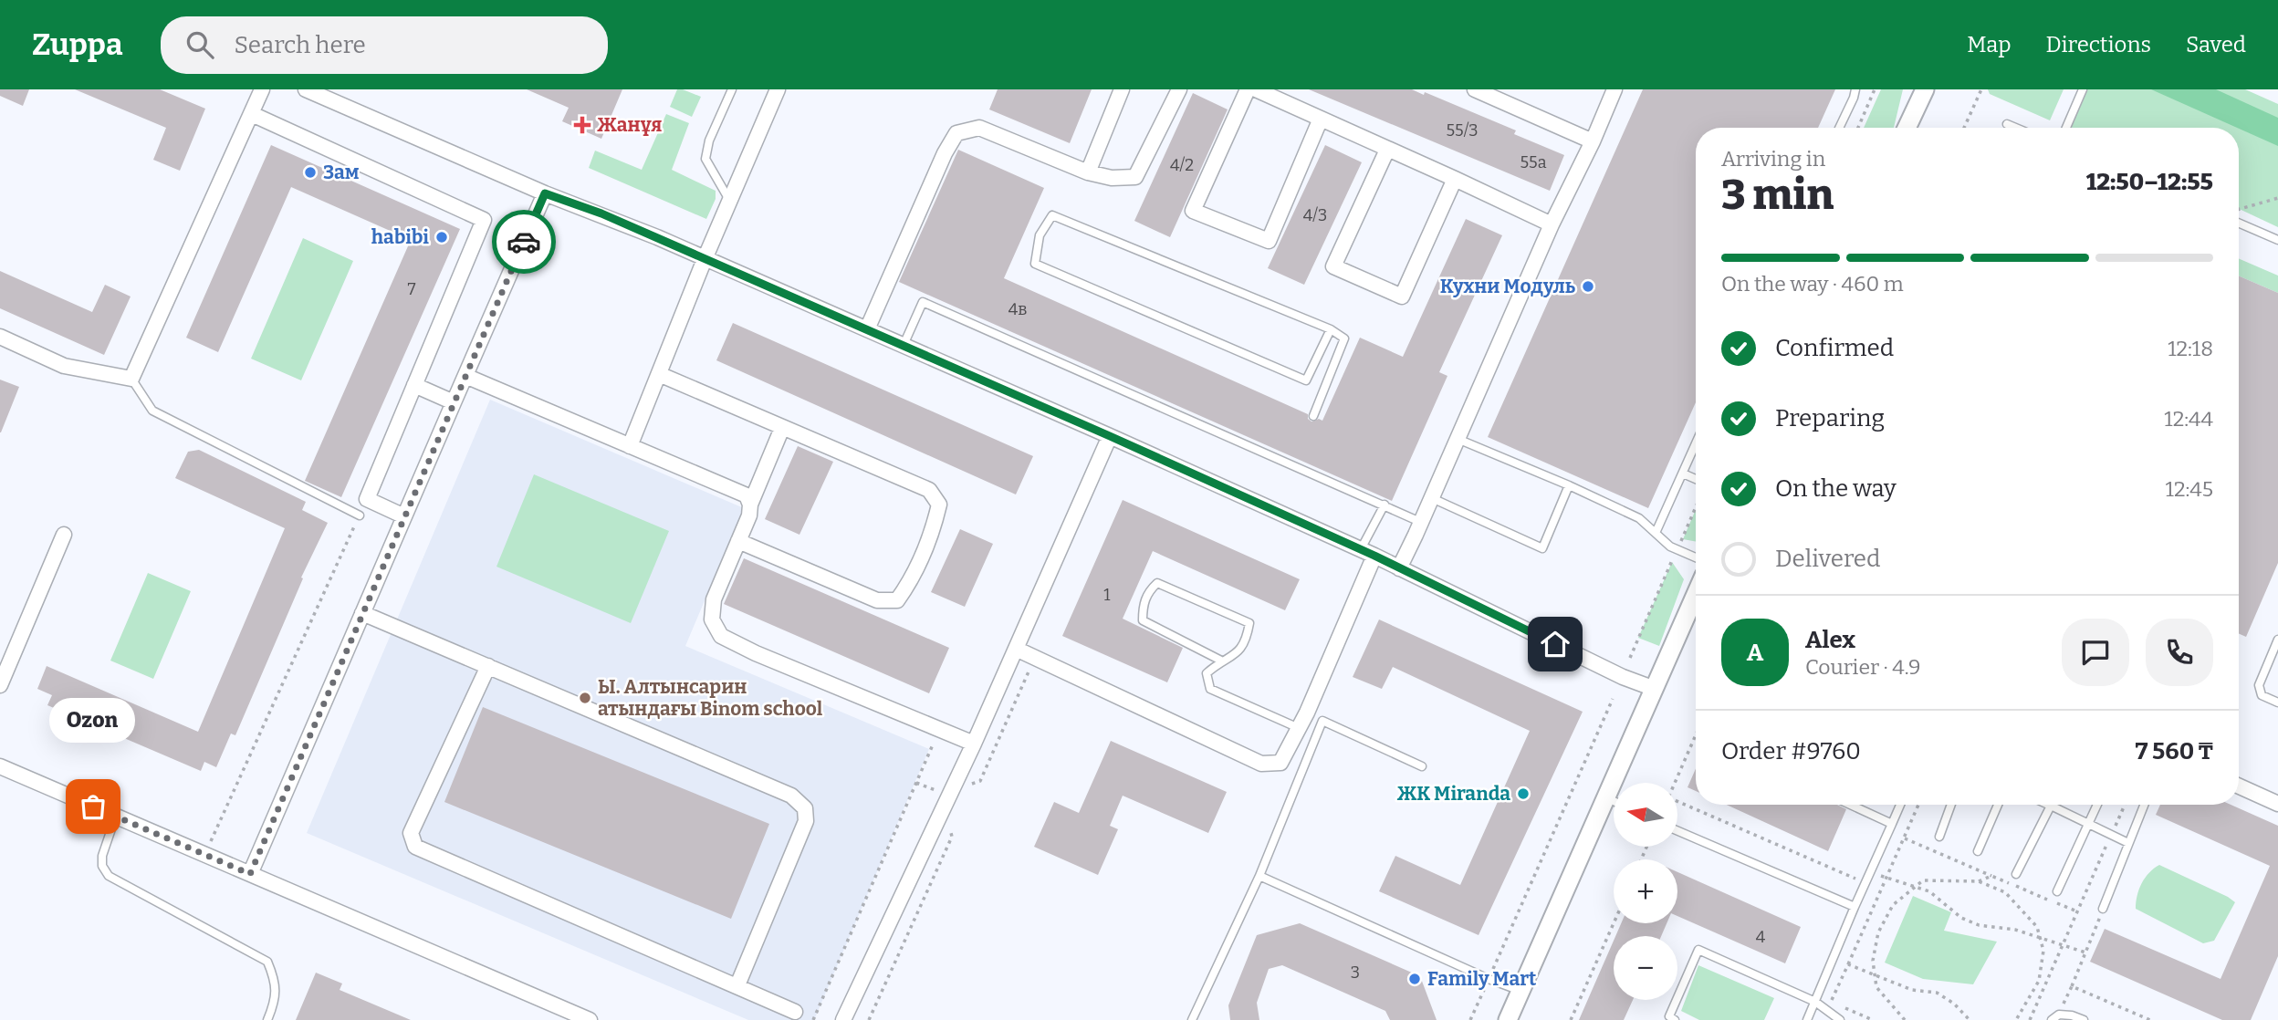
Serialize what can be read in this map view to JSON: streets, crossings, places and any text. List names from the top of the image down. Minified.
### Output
{"places":{"health":["Жанұя"],"other":["Зам","habibi","Кухни Модуль","Ы. Алтынсарин атындағы Binom school","ЖК Miranda","Ozon","Family Mart"]},"house_numbers":["55/3","55а","4/2","4/3","7","4в","1","4","3"],"north":"left","page":{"header":"Zuppa","search":"Search here","nav":["Map","Directions","Saved"],"heading":["3 min","Arriving in","12:50–12:55"],"panel":["Alex","Courier · 4.9","Order #9760","7 560 ₸"],"bar":"On the way · 460 m","list":[["Confirmed","12:18"],["Preparing","12:44"],["On the way","12:45"],"Delivered"],"round":"A","bubble":"Ozon","map_buttons":["+","−"]}}
